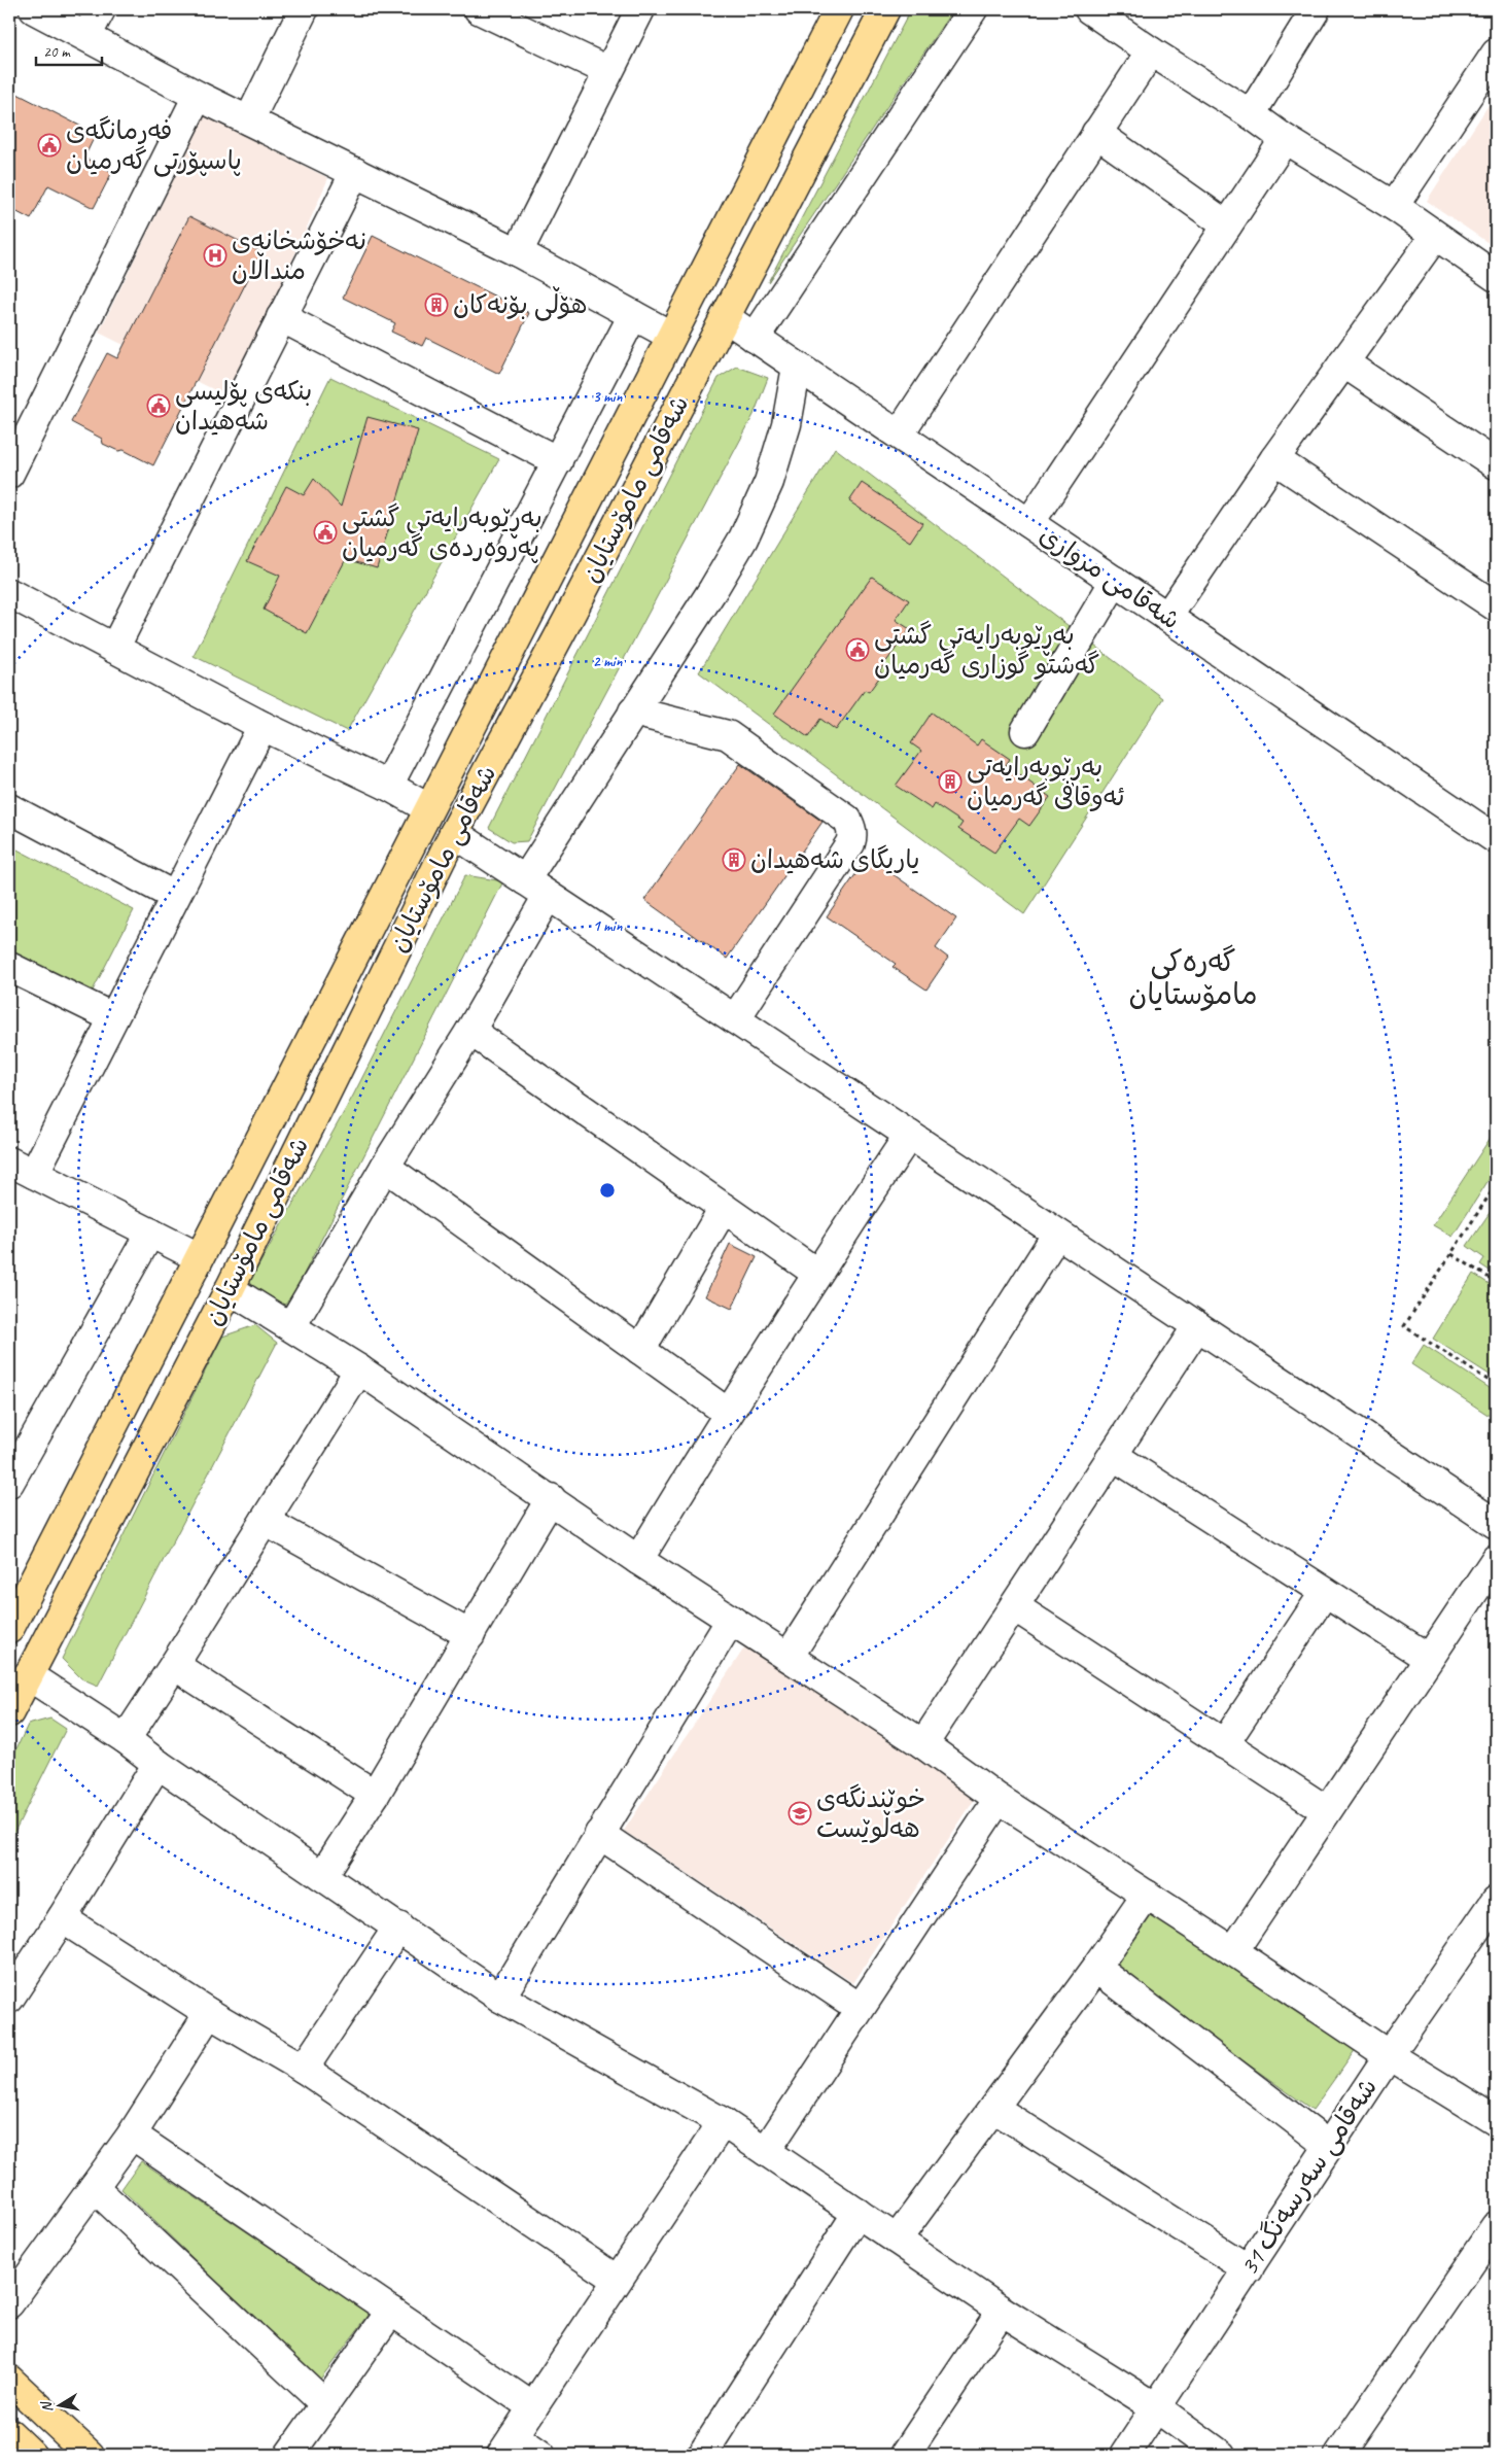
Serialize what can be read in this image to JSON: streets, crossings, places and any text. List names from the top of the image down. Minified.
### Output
{"streets":{"main road":["شەقامی مامۆستایان"],"street":["شەقامی مرواری","شەقامی سەرسەنگ 31"]},"crossings":[["شەقامی مامۆستایان","شەقامی مرواری"]],"districts":["گەرەکی مامۆستایان"],"places":{"public building":["فەرمانگەی پاسپۆرتی گەرمیان","بنکەی پۆلیسی شەهیدان","بەڕێوبەرایەتی گشتی پەروەردەی گەرمیان","بەڕێوبەرایەتی گشتی گەشتو گوزاری گەرمیان"],"hospital":["نەخۆشخانەی منداڵان"],"building":["هۆڵی بۆنەکان","بەڕێوبەرایەتی ئەوقافی گەرمیان","یاریگای شەهیدان"],"school or university":["خوێندنگەی هەڵوێست"]},"scale_bar":"20 m","north":"left","rings":["3 min","2 min","1 min"]}
